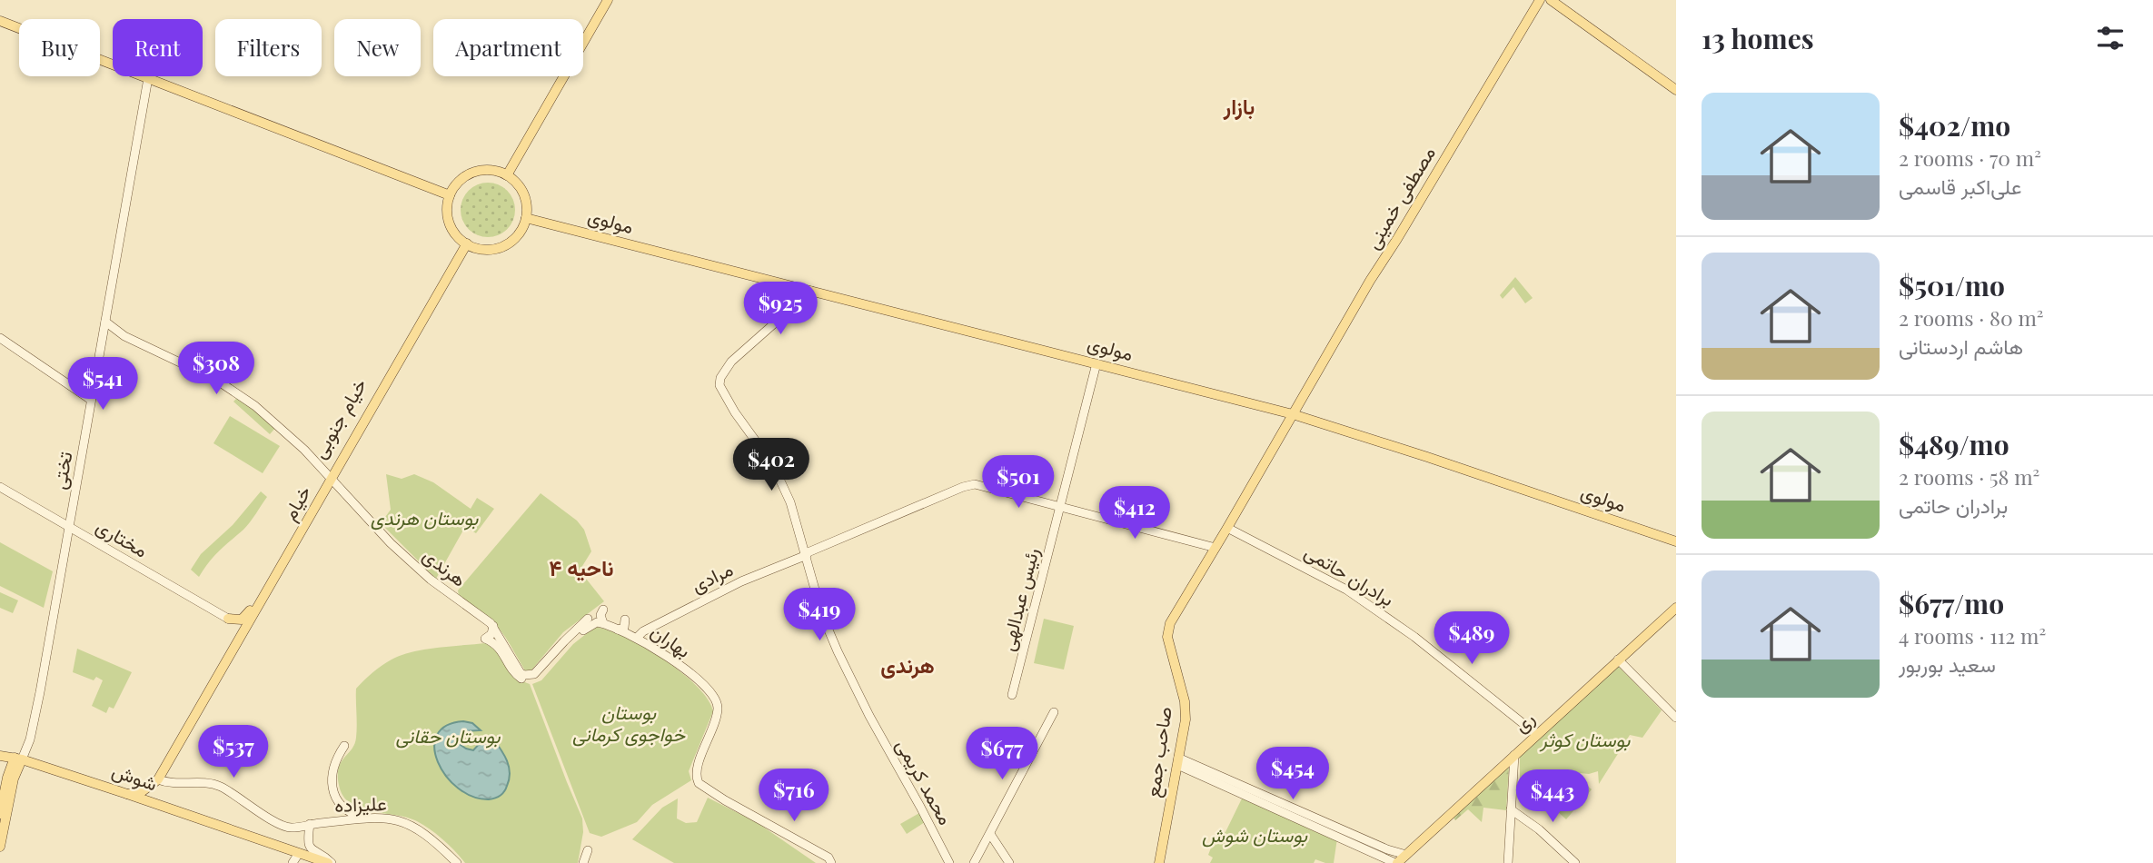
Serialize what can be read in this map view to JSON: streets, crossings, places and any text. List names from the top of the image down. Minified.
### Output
{"streets":{"main road":["مصطفی خمینی","مولوی","خیام جنوبی","خیام","ری","صاحب جمع","شوش"],"street":["تختی","مختاری","هرندی","برادران حاتمی","مرادی","رئیس عبدالهی","بهاران","محمد کریمی","علیزاده"]},"crossings":[["مصطفی خمینی","مولوی"],["مصطفی خمینی","صاحب جمع"],["مولوی","خیام جنوبی"],["مولوی","رئیس عبدالهی"],["مولوی","صاحب جمع"],["مولوی","محمد کریمی"],["خیام جنوبی","خیام"],["خیام جنوبی","مختاری"],["خیام جنوبی","هرندی"],["تختی","مختاری"],["تختی","هرندی"],["تختی","شوش"],["خیام","هرندی"],["خیام","علیزاده"],["برادران حاتمی","ری"],["برادران حاتمی","صاحب جمع"],["مرادی","رئیس عبدالهی"],["مرادی","بهاران"],["مرادی","محمد کریمی"]],"districts":["بازار","ناحیه ۴","هرندی"],"parks":["بوستان هرندی","بوستان خواجوی کرمانی","بوستان حقانی","بوستان کوثر","بوستان شوش"],"page":{"heading":"13 homes","chip":["Buy","Rent","Filters","New","Apartment"],"list":[{"name":"$402/mo","note":"2 rooms · 70 m² · علی‌اکبر قاسمی"},{"name":"$501/mo","note":"2 rooms · 80 m² · هاشم اردستانی"},{"name":"$489/mo","note":"2 rooms · 58 m² · برادران حاتمی"},{"name":"$677/mo","note":"4 rooms · 112 m² · سعید بوربور"}],"price":["$925","$308","$541","$402","$501","$412","$419","$489","$537","$677","$454","$716","$443"]}}
